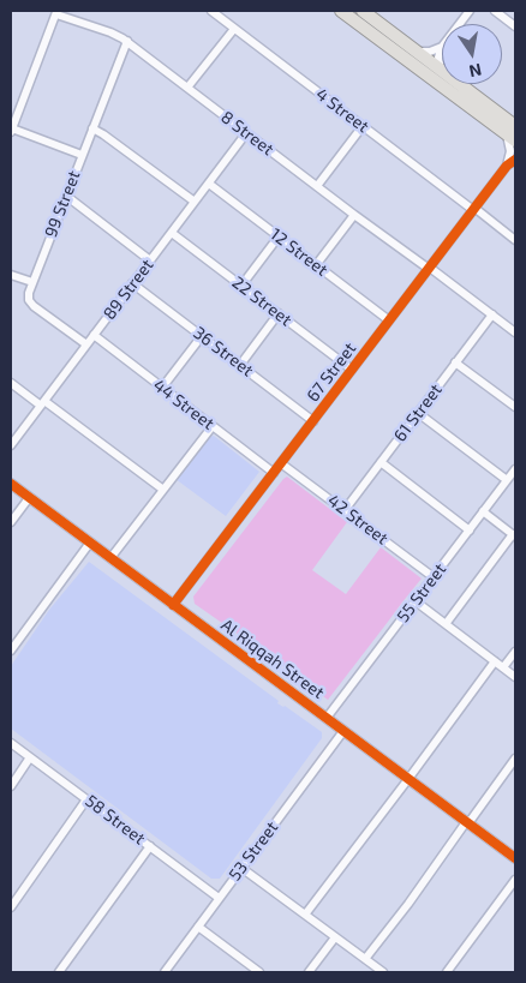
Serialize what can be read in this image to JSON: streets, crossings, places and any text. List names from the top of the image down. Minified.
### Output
{"streets":{"street":["4 Street","8 Street","99 Street","12 Street","89 Street","22 Street","36 Street","67 Street","44 Street","61 Street","42 Street","55 Street","Al Riqqah Street","58 Street","53 Street"]},"crossings":[["4 Street","67 Street"],["8 Street","99 Street"],["8 Street","89 Street"],["8 Street","67 Street"],["8 Street","61 Street"],["12 Street","89 Street"],["12 Street","67 Street"],["89 Street","22 Street"],["89 Street","36 Street"],["89 Street","44 Street"],["22 Street","67 Street"],["36 Street","67 Street"],["67 Street","44 Street"],["67 Street","42 Street"],["67 Street","Al Riqqah Street"],["61 Street","42 Street"],["42 Street","55 Street"],["55 Street","Al Riqqah Street"],["Al Riqqah Street","53 Street"],["58 Street","53 Street"]],"north":"bottom"}
